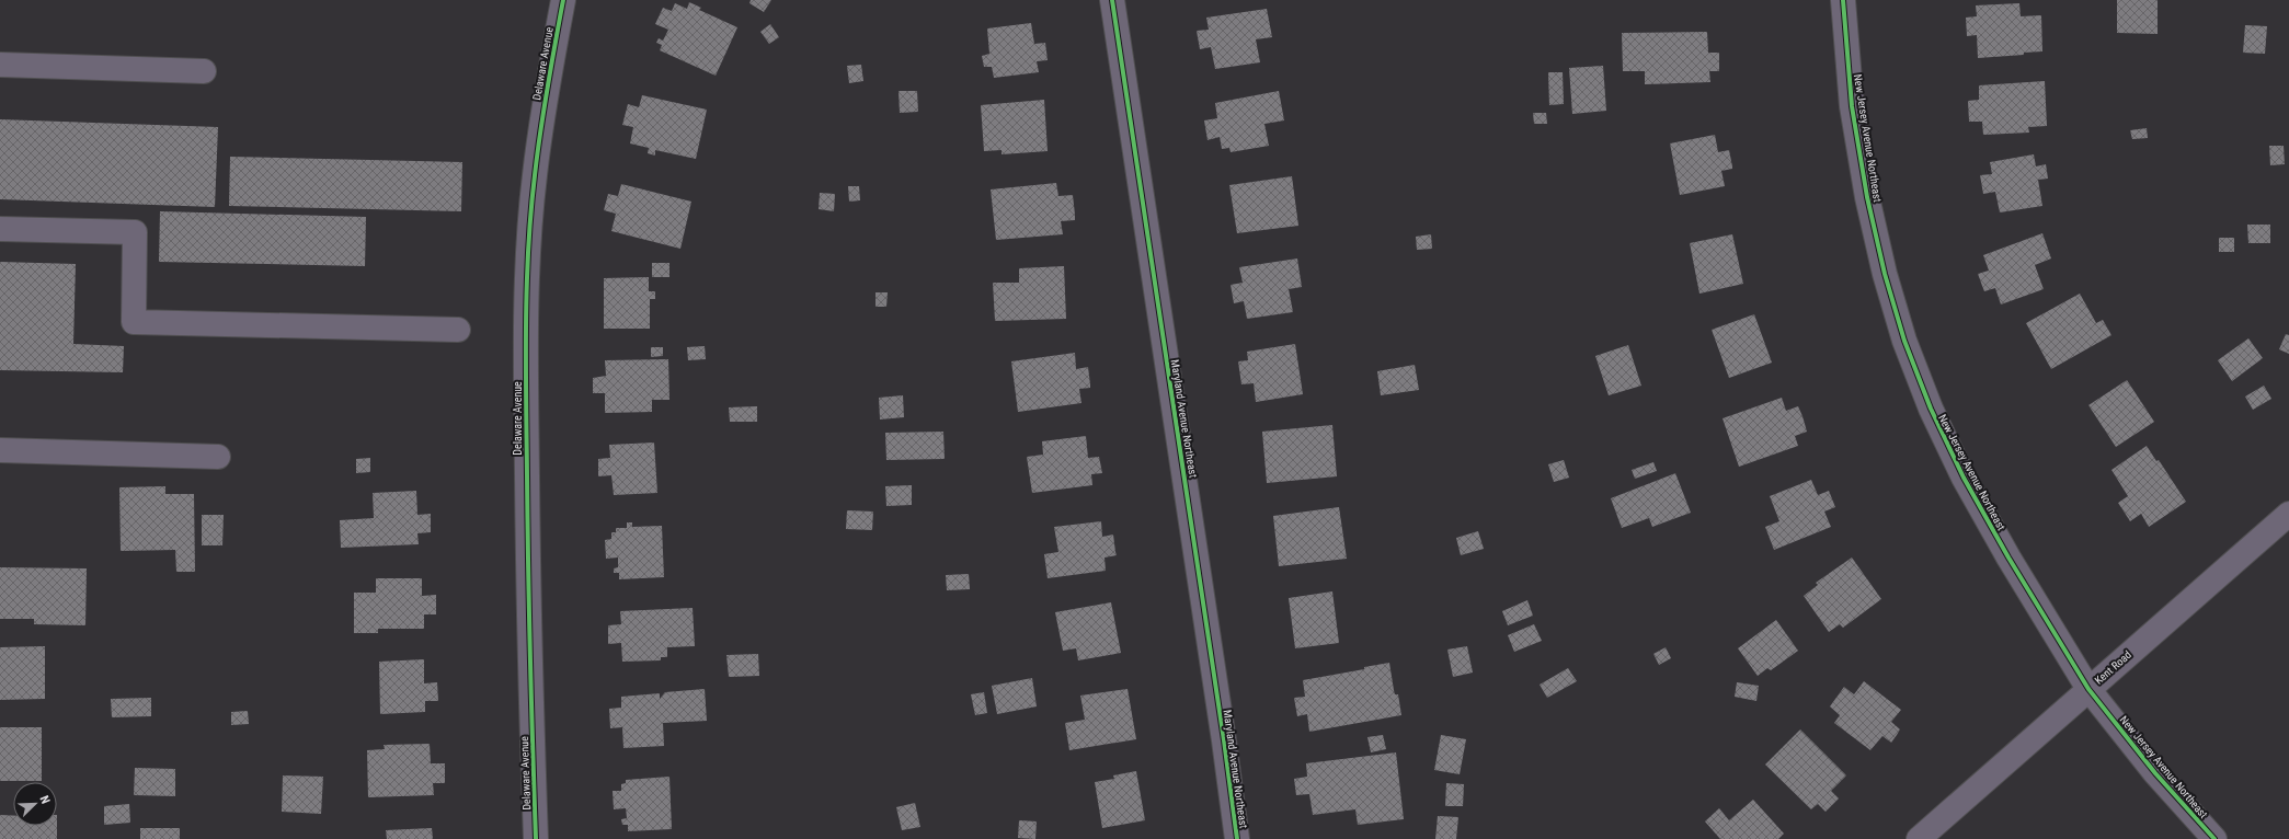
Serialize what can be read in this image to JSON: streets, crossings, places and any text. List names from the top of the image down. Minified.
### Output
{"streets":{"street":["Delaware Avenue","New Jersey Avenue Northeast","Maryland Avenue Northeast","Kent Road"]},"crossings":[["New Jersey Avenue Northeast","Kent Road"]],"north":"top right"}
